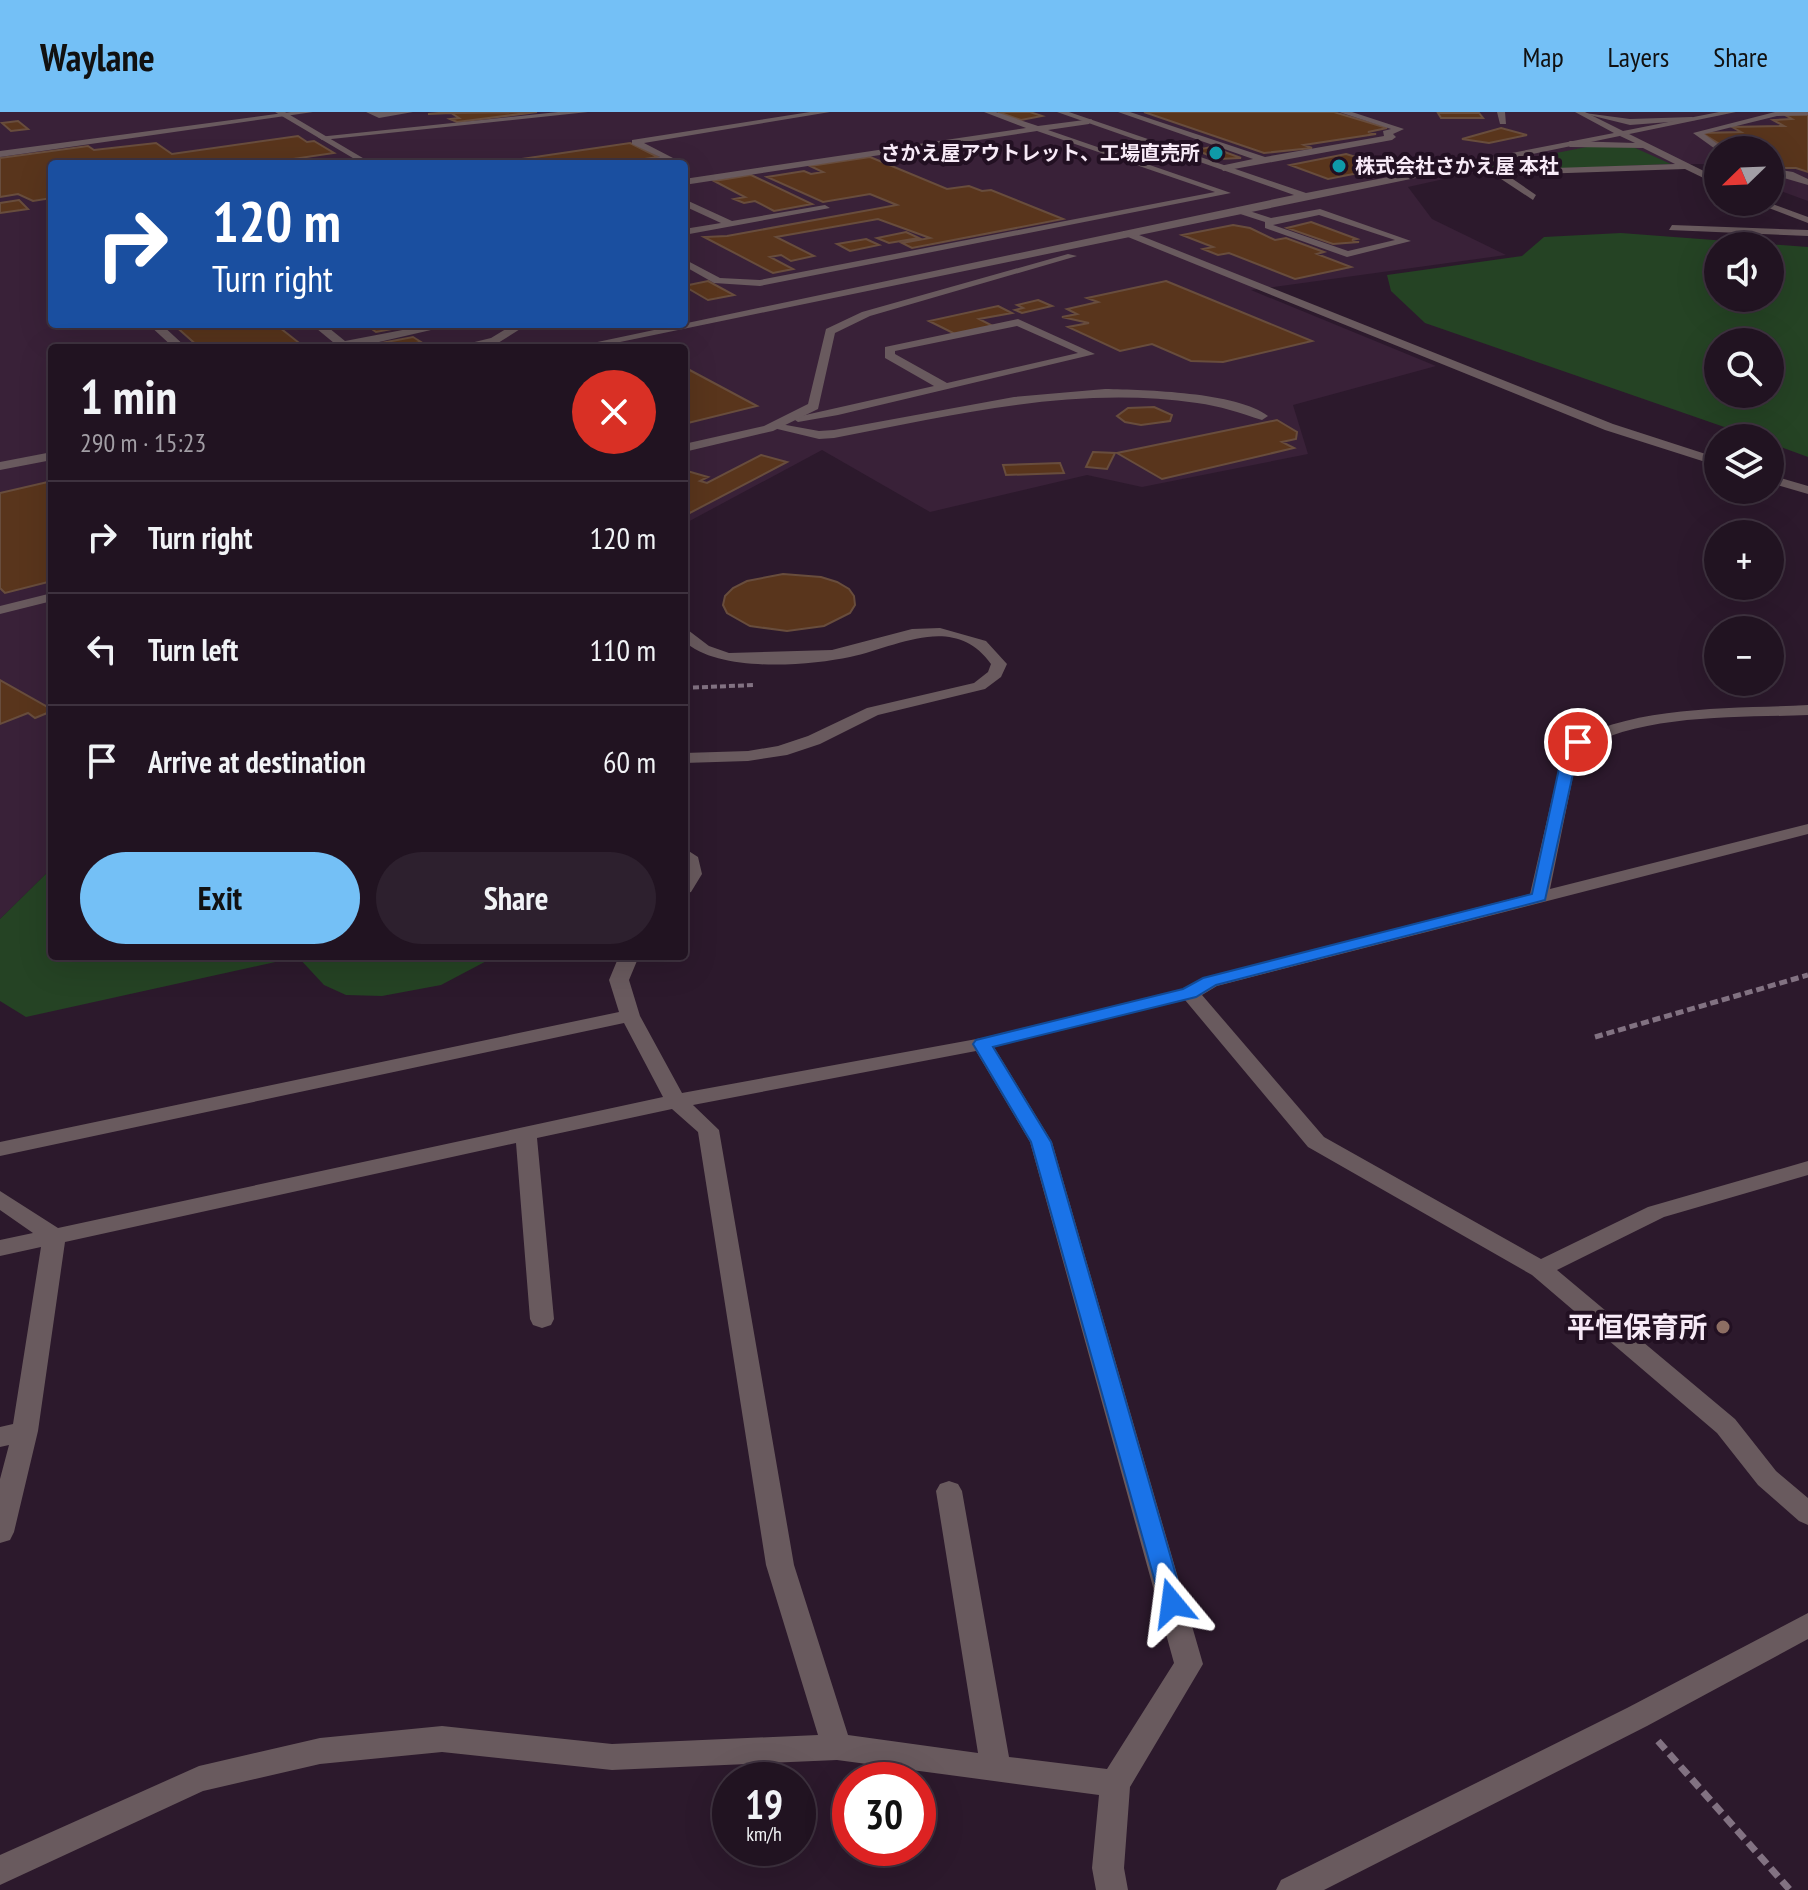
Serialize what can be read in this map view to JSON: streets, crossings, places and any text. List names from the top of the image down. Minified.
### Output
{"places":["さかえ屋アウトレット、工場直売所","株式会社さかえ屋 本社","平恒保育所"],"north":"bottom left","page":{"header":"Waylane","nav":["Map","Layers","Share"],"map_buttons":["+","−"],"turn":["120 m","Turn right"],"heading":["1 min","290 m · 15:23"],"list":[{"name":"Turn right","value":"120 m"},{"name":"Turn left","value":"110 m"},{"name":"Arrive at destination","value":"60 m"}],"buttons":["Exit","Share"],"speed":"19 km/h","limit":"30"}}
